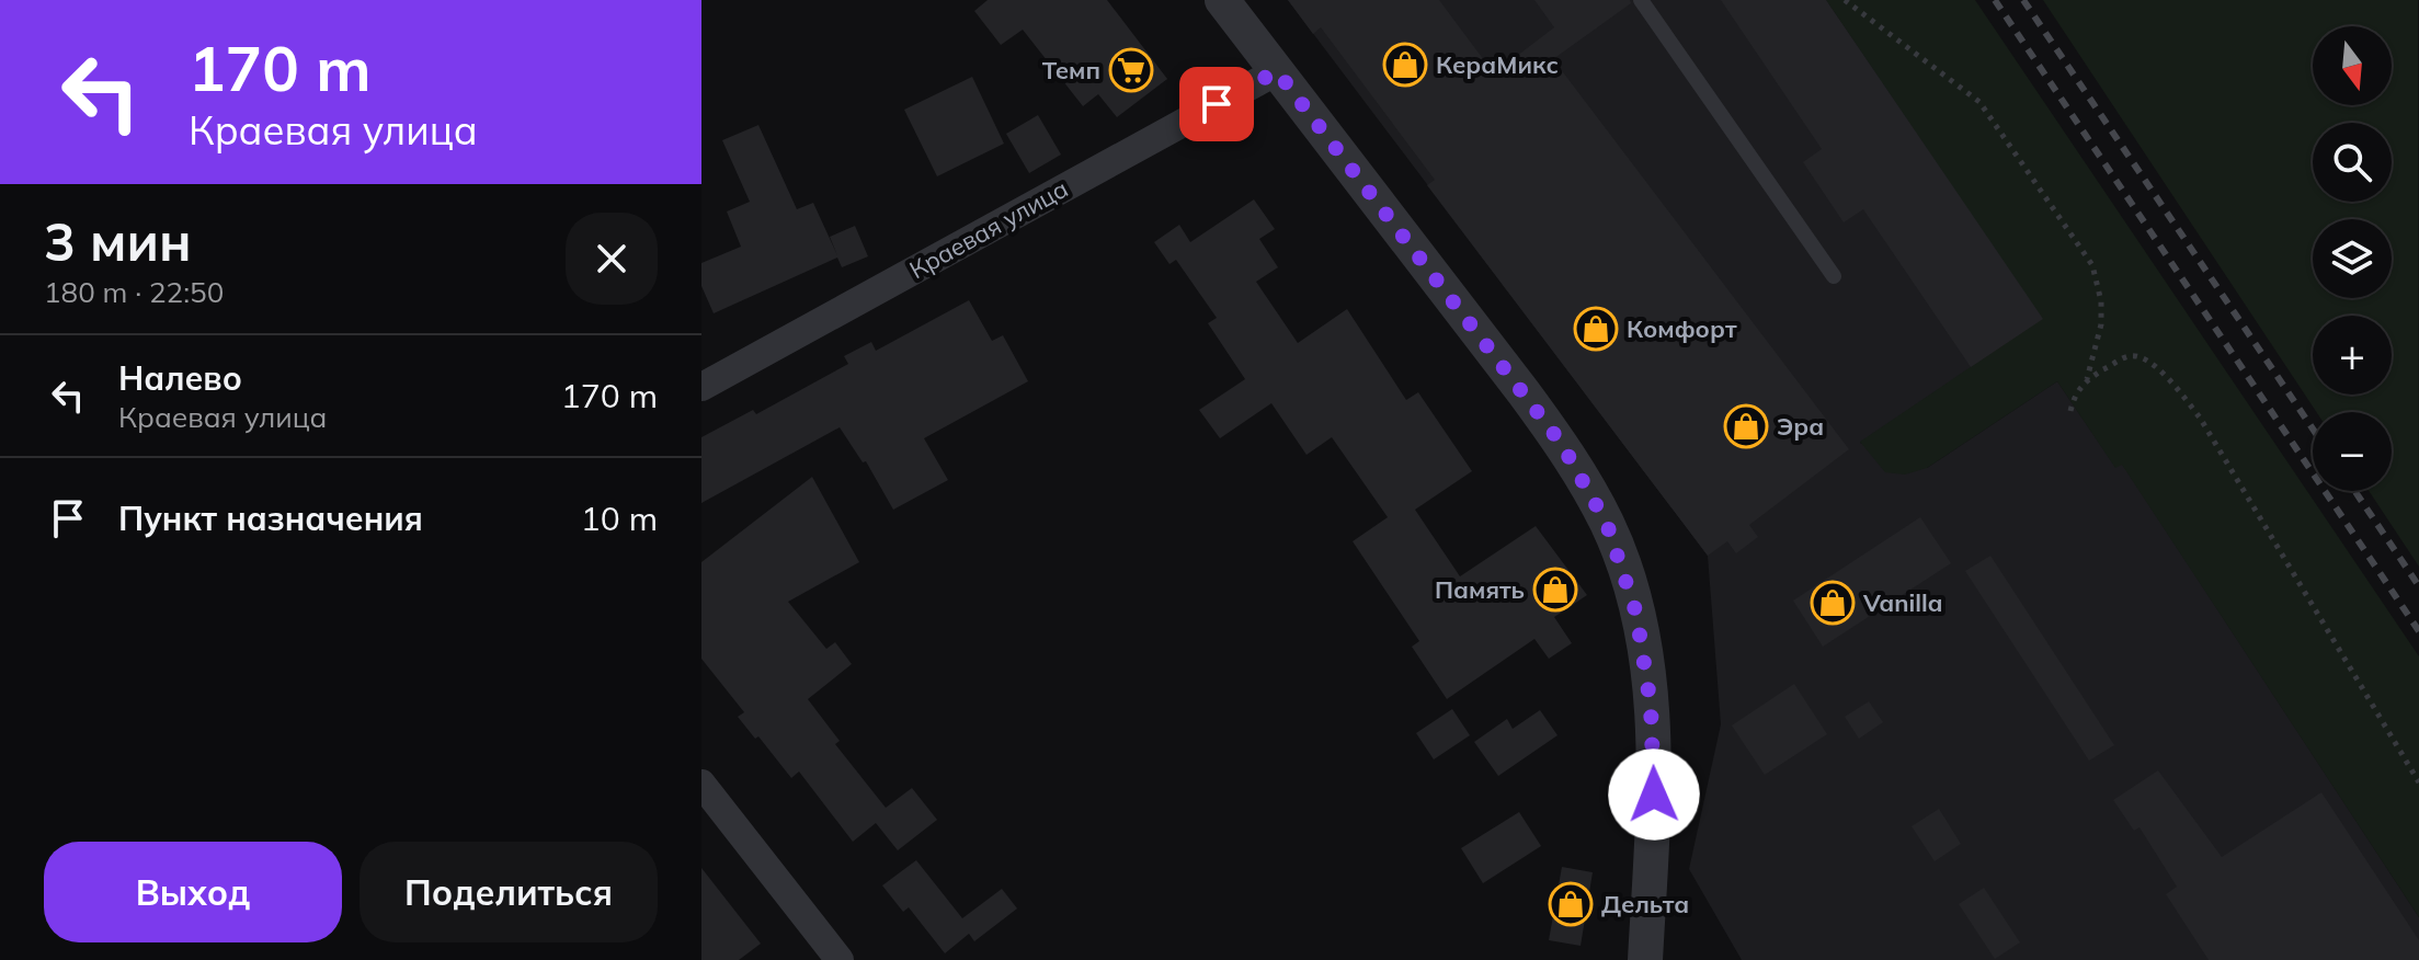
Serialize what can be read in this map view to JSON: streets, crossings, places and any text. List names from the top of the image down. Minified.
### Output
{"streets":{"street":["Краевая улица"]},"places":{"shop":["КераМикс","Комфорт","Эра","Память","Vanilla","Дельта"],"supermarket":["Темп"]},"north":"bottom","page":{"turn":["170 m","Краевая улица"],"map_buttons":["+","−"],"heading":["3 мин","180 m · 22:50"],"list":[{"name":"Налево","note":"Краевая улица","value":"170 m"},{"name":"Пункт назначения","value":"10 m"}],"buttons":["Выход","Поделиться"]}}
